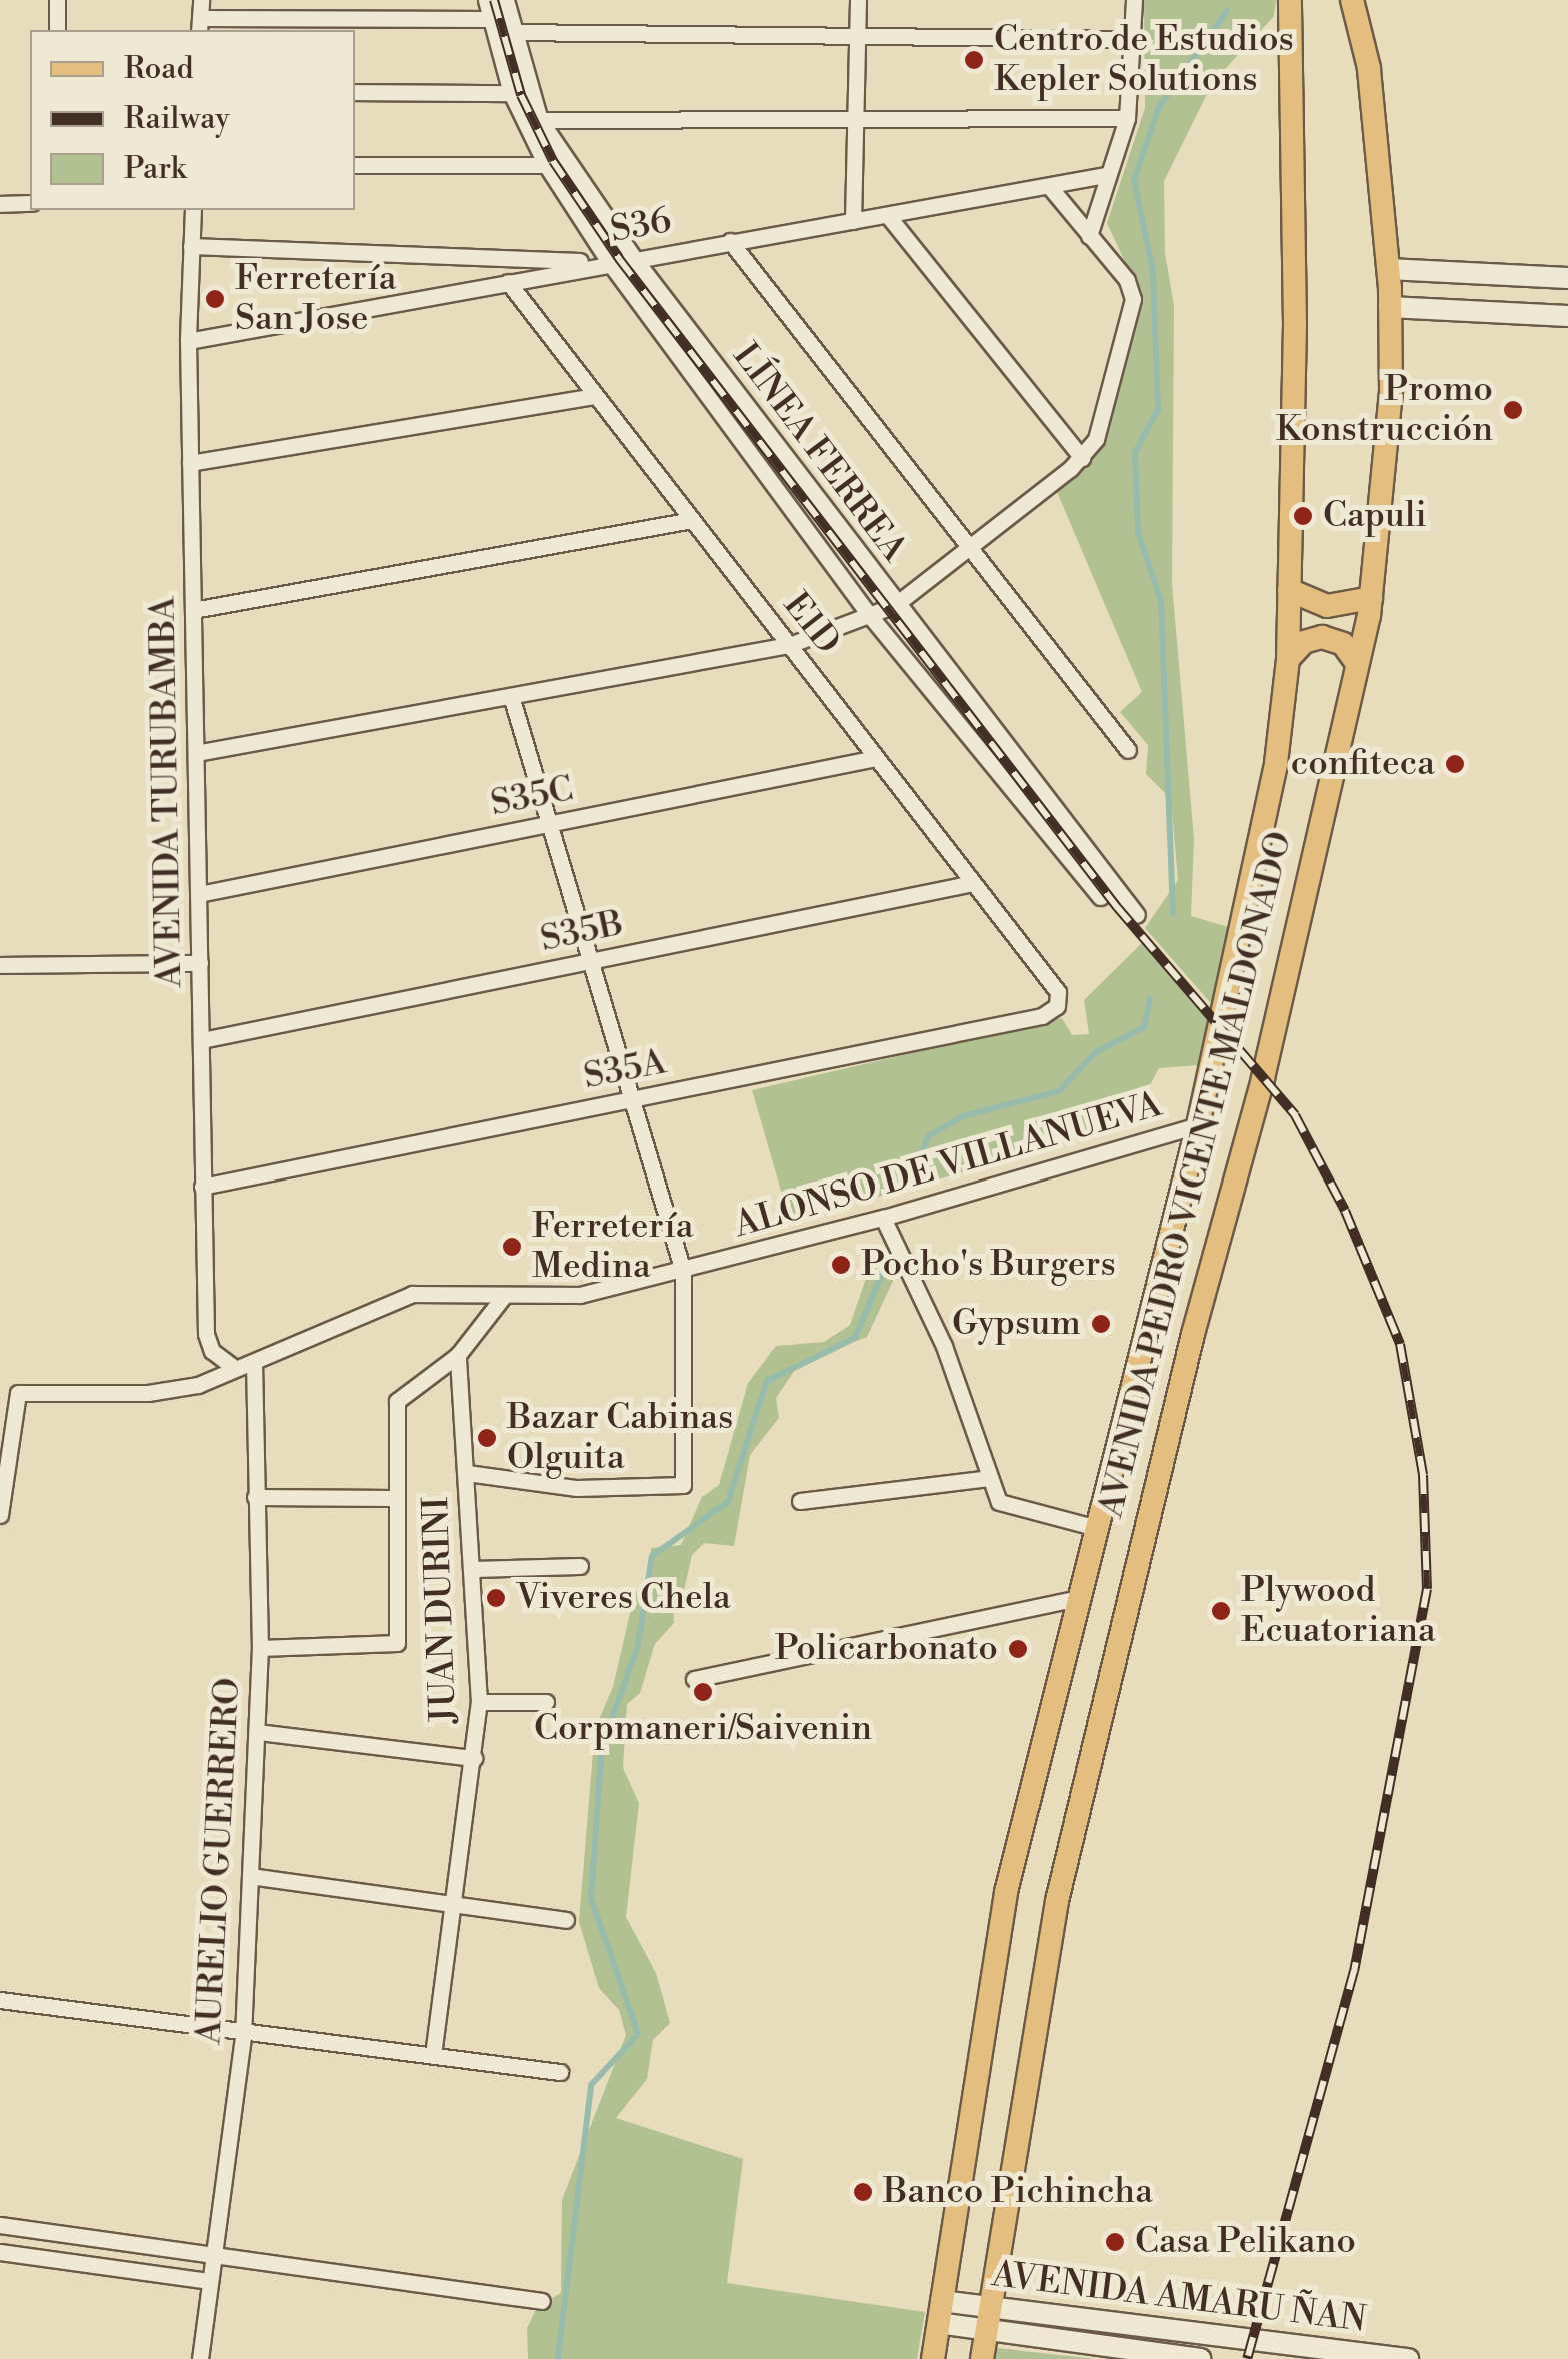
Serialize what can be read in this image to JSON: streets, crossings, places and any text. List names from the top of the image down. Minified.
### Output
{"streets":{"main road":["AVENIDA PEDRO VICENTE MALDONADO","AVENIDA AMARU ÑAN"],"street":["S36","LÍNEA FERREA","E1D","AVENIDA TURUBAMBA","S35C","S35B","S35A","ALONSO DE VILLANUEVA","JUAN DURINI","AURELIO GUERRERO"]},"crossings":[["S36","LÍNEA FERREA"],["S36","E1D"],["S36","AVENIDA TURUBAMBA"],["E1D","S35C"],["E1D","S35B"],["E1D","S35A"],["AVENIDA TURUBAMBA","S35C"],["AVENIDA TURUBAMBA","S35B"],["AVENIDA TURUBAMBA","S35A"],["AVENIDA TURUBAMBA","ALONSO DE VILLANUEVA"],["ALONSO DE VILLANUEVA","AVENIDA PEDRO VICENTE MALDONADO"],["ALONSO DE VILLANUEVA","AURELIO GUERRERO"],["AVENIDA PEDRO VICENTE MALDONADO","AVENIDA AMARU ÑAN"]],"places":["Centro de Estudios Kepler Solutions","Ferretería San Jose","Promo Konstrucción","Capuli","confiteca","Ferretería Medina","Pocho's Burgers","Gypsum","Bazar Cabinas Olguita","Viveres Chela","Plywood Ecuatoriana","Policarbonato","Corpmaneri/Saivenin","Banco Pichincha","Casa Pelikano"],"legend":["Road","Railway","Park"]}
